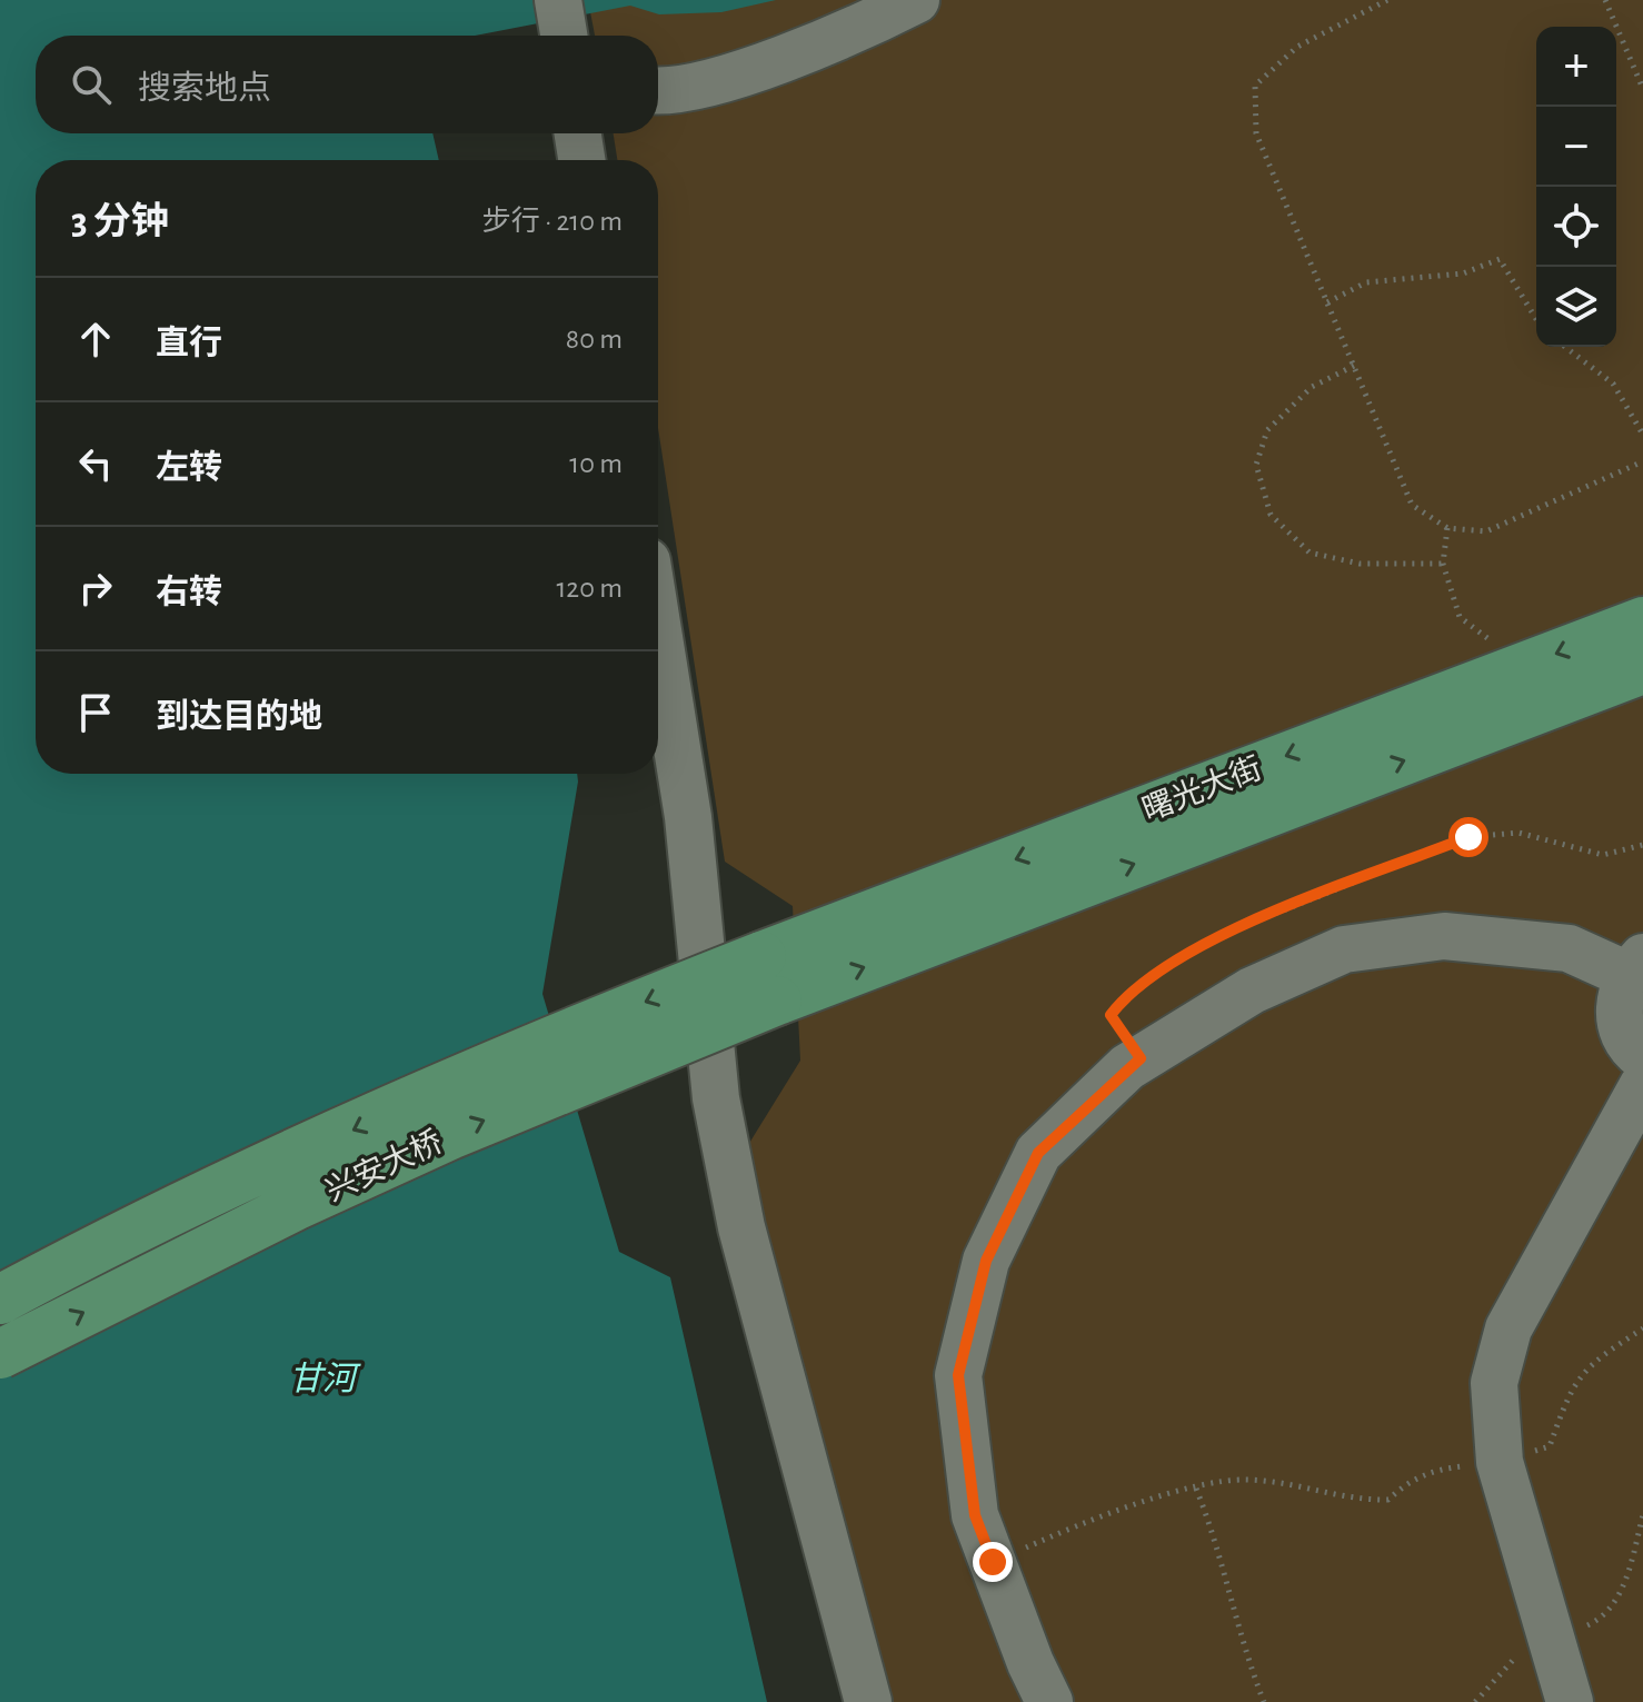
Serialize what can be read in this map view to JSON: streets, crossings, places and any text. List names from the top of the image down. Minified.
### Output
{"streets":{"main road":["曙光大街","兴安大桥"]},"crossings":[["曙光大街","兴安大桥"]],"water":["甘河"],"page":{"map_buttons":["+","−"],"search":"搜索地点","heading":["3 分钟","步行 · 210 m"],"list":[["直行","80 m"],["左转","10 m"],["右转","120 m"],"到达目的地"]}}
